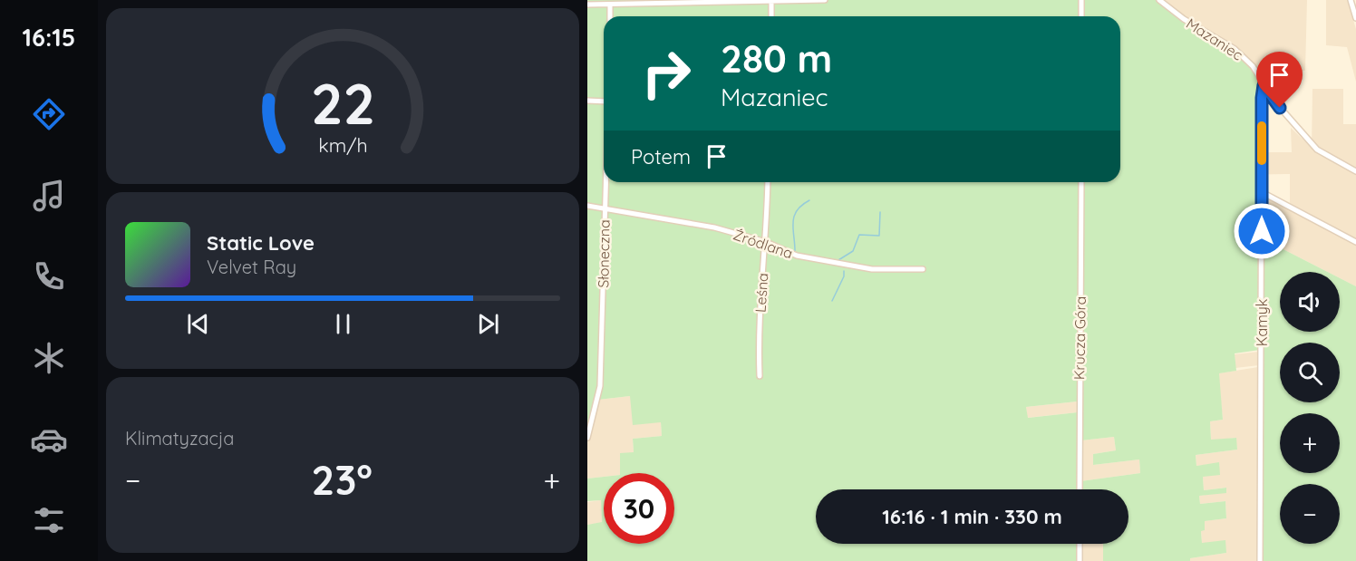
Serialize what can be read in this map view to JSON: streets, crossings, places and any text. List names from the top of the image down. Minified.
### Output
{"streets":{"street":["Mazaniec","Źródlana","Słoneczna","Leśna","Kamyk","Krucza Góra"]},"crossings":[["Mazaniec","Kamyk"],["Źródlana","Słoneczna"],["Źródlana","Leśna"]],"page":{"tabs":"16:15","turn":["280 m","Mazaniec"],"then":"Potem","song":["Static Love","Velvet Ray"],"map_buttons":["+","−"],"tile":"Klimatyzacja","heat":["−","23°","+"],"limit":"30","trip":"16:16 · 1 min · 330 m","gauge":["22","km/h"]}}
